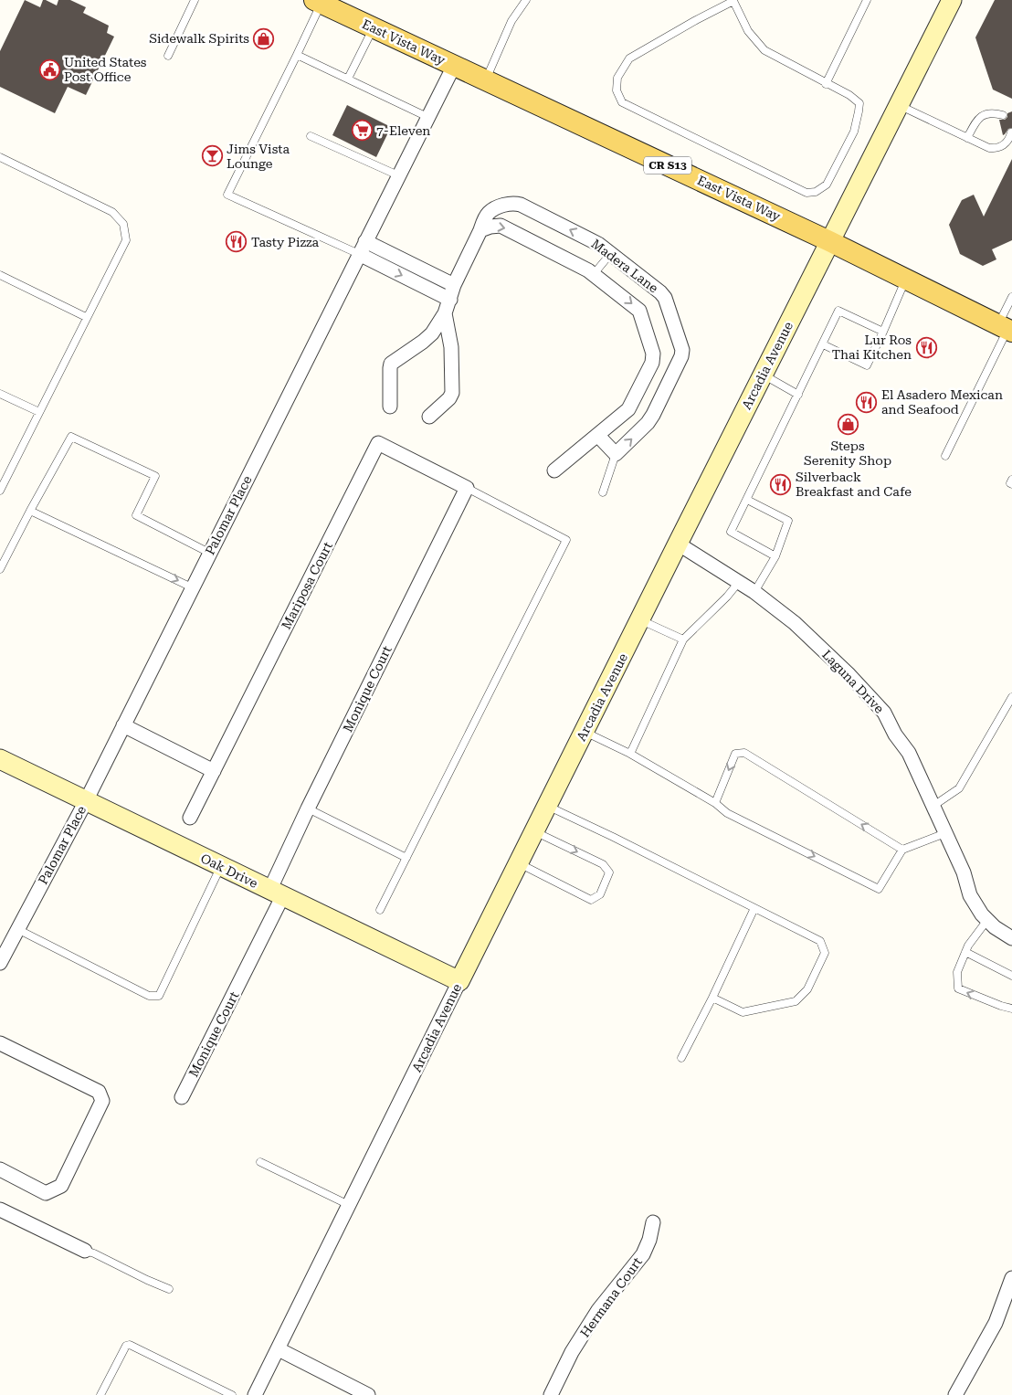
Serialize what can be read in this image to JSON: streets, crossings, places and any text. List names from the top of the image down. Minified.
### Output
{"streets":{"main road":["East Vista Way","CR S13"],"street":["Madera Lane","Arcadia Avenue","Palomar Place","Mariposa Court","Laguna Drive","Monique Court","Oak Drive","Hermana Court"]},"crossings":[["East Vista Way","Arcadia Avenue"],["East Vista Way","Palomar Place"],["Arcadia Avenue","Laguna Drive"],["Arcadia Avenue","Oak Drive"],["Palomar Place","Oak Drive"],["Mariposa Court","Monique Court"],["Monique Court","Oak Drive"]],"places":{"shop":["Sidewalk Spirits","Steps Serenity Shop"],"public building":["United States Post Office"],"supermarket":["7-Eleven"],"bar":["Jims Vista Lounge"],"restaurant":["Tasty Pizza","Lur Ros Thai Kitchen","El Asadero Mexican and Seafood","Silverback Breakfast and Cafe"]}}
